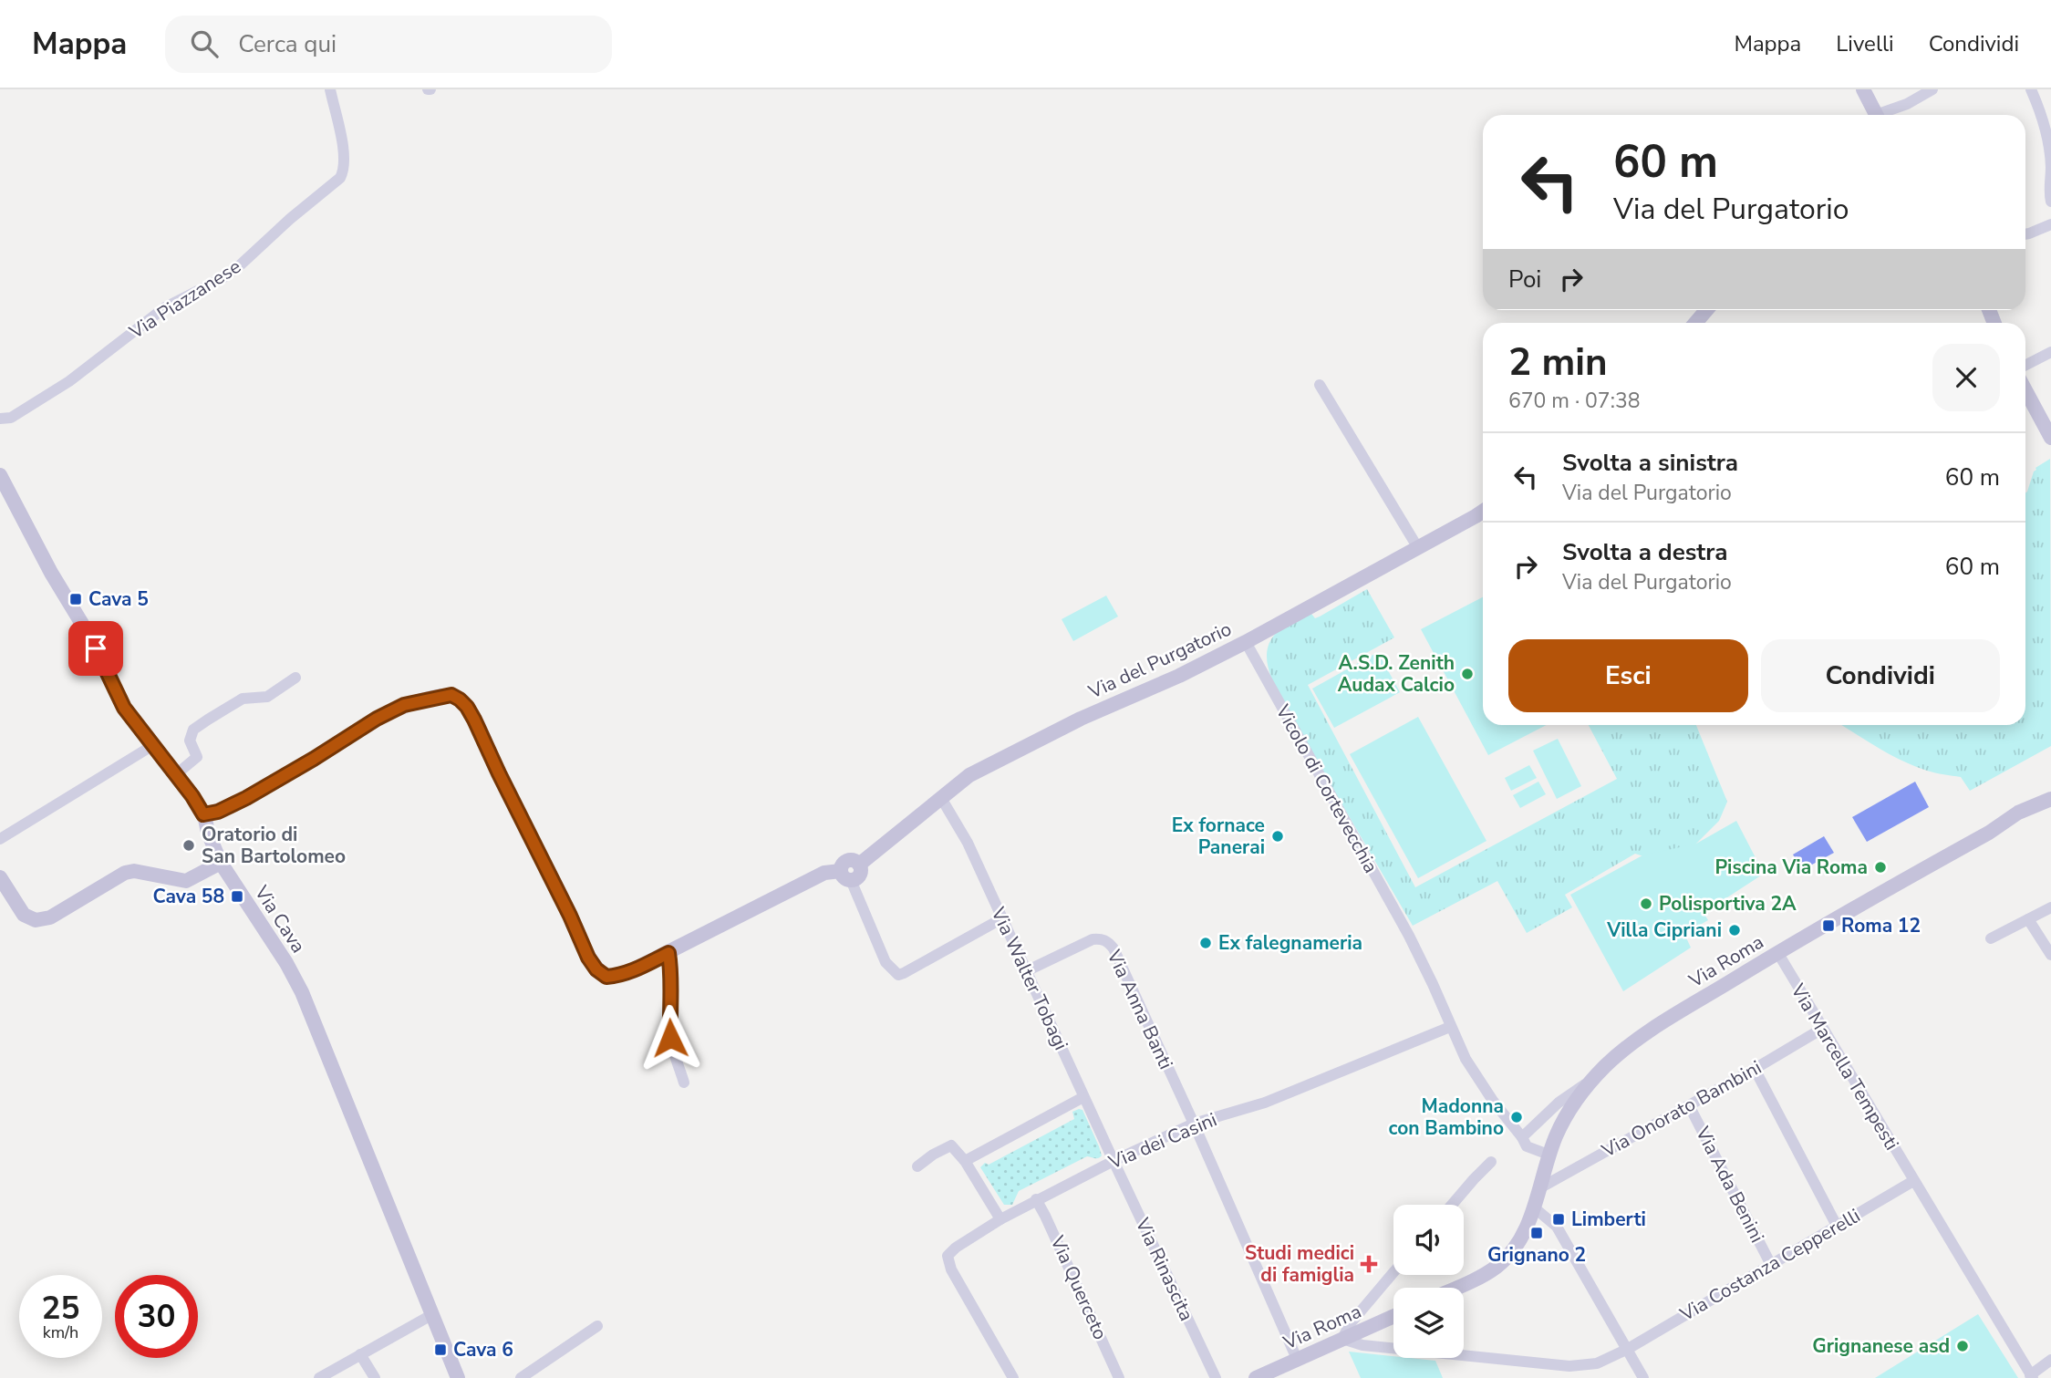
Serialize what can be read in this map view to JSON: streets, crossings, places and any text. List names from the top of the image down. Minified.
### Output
{"streets":{"street":["Via Piazzanese","Via del Purgatorio","Vicolo di Cortevecchia","Via Cava","Via Roma","Via Walter Tobagi","Via Anna Banti","Via Marcella Tempesti","Via Onorato Bambini","Via dei Casini","Via Ada Benini","Via Costanza Cepperelli","Via Rinascita","Via Querceto"]},"crossings":[["Via del Purgatorio","Vicolo di Cortevecchia"],["Via del Purgatorio","Via Walter Tobagi"],["Vicolo di Cortevecchia","Via dei Casini"],["Via Roma","Via Marcella Tempesti"],["Via Roma","Via Onorato Bambini"],["Via Roma","Via Costanza Cepperelli"],["Via Walter Tobagi","Via Anna Banti"],["Via Walter Tobagi","Via dei Casini"],["Via Walter Tobagi","Via Rinascita"],["Via Anna Banti","Via dei Casini"],["Via Marcella Tempesti","Via Onorato Bambini"],["Via Marcella Tempesti","Via Costanza Cepperelli"],["Via Onorato Bambini","Via Ada Benini"],["Via dei Casini","Via Rinascita"],["Via dei Casini","Via Querceto"],["Via Ada Benini","Via Costanza Cepperelli"]],"places":{"transit":["Cava 5","Cava 58","Roma 12","Limberti","Grignano 2","Cava 6"],"other":["A.S.D. Zenith Audax Calcio","Ex fornace Panerai","Oratorio di San Bartolomeo","Piscina Via Roma","Polisportiva 2A","Villa Cipriani","Ex falegnameria","Madonna con Bambino","Grignanese asd"],"health":["Studi medici di famiglia"]},"page":{"header":"Mappa","search":"Cerca qui","nav":["Mappa","Livelli","Condividi"],"turn":["60 m","Via del Purgatorio"],"then":"Poi","heading":["2 min","670 m · 07:38"],"list":[{"name":"Svolta a sinistra","note":"Via del Purgatorio","value":"60 m"},{"name":"Svolta a destra","note":"Via del Purgatorio","value":"60 m"}],"buttons":["Esci","Condividi"],"speed":"25 km/h","limit":"30"}}
